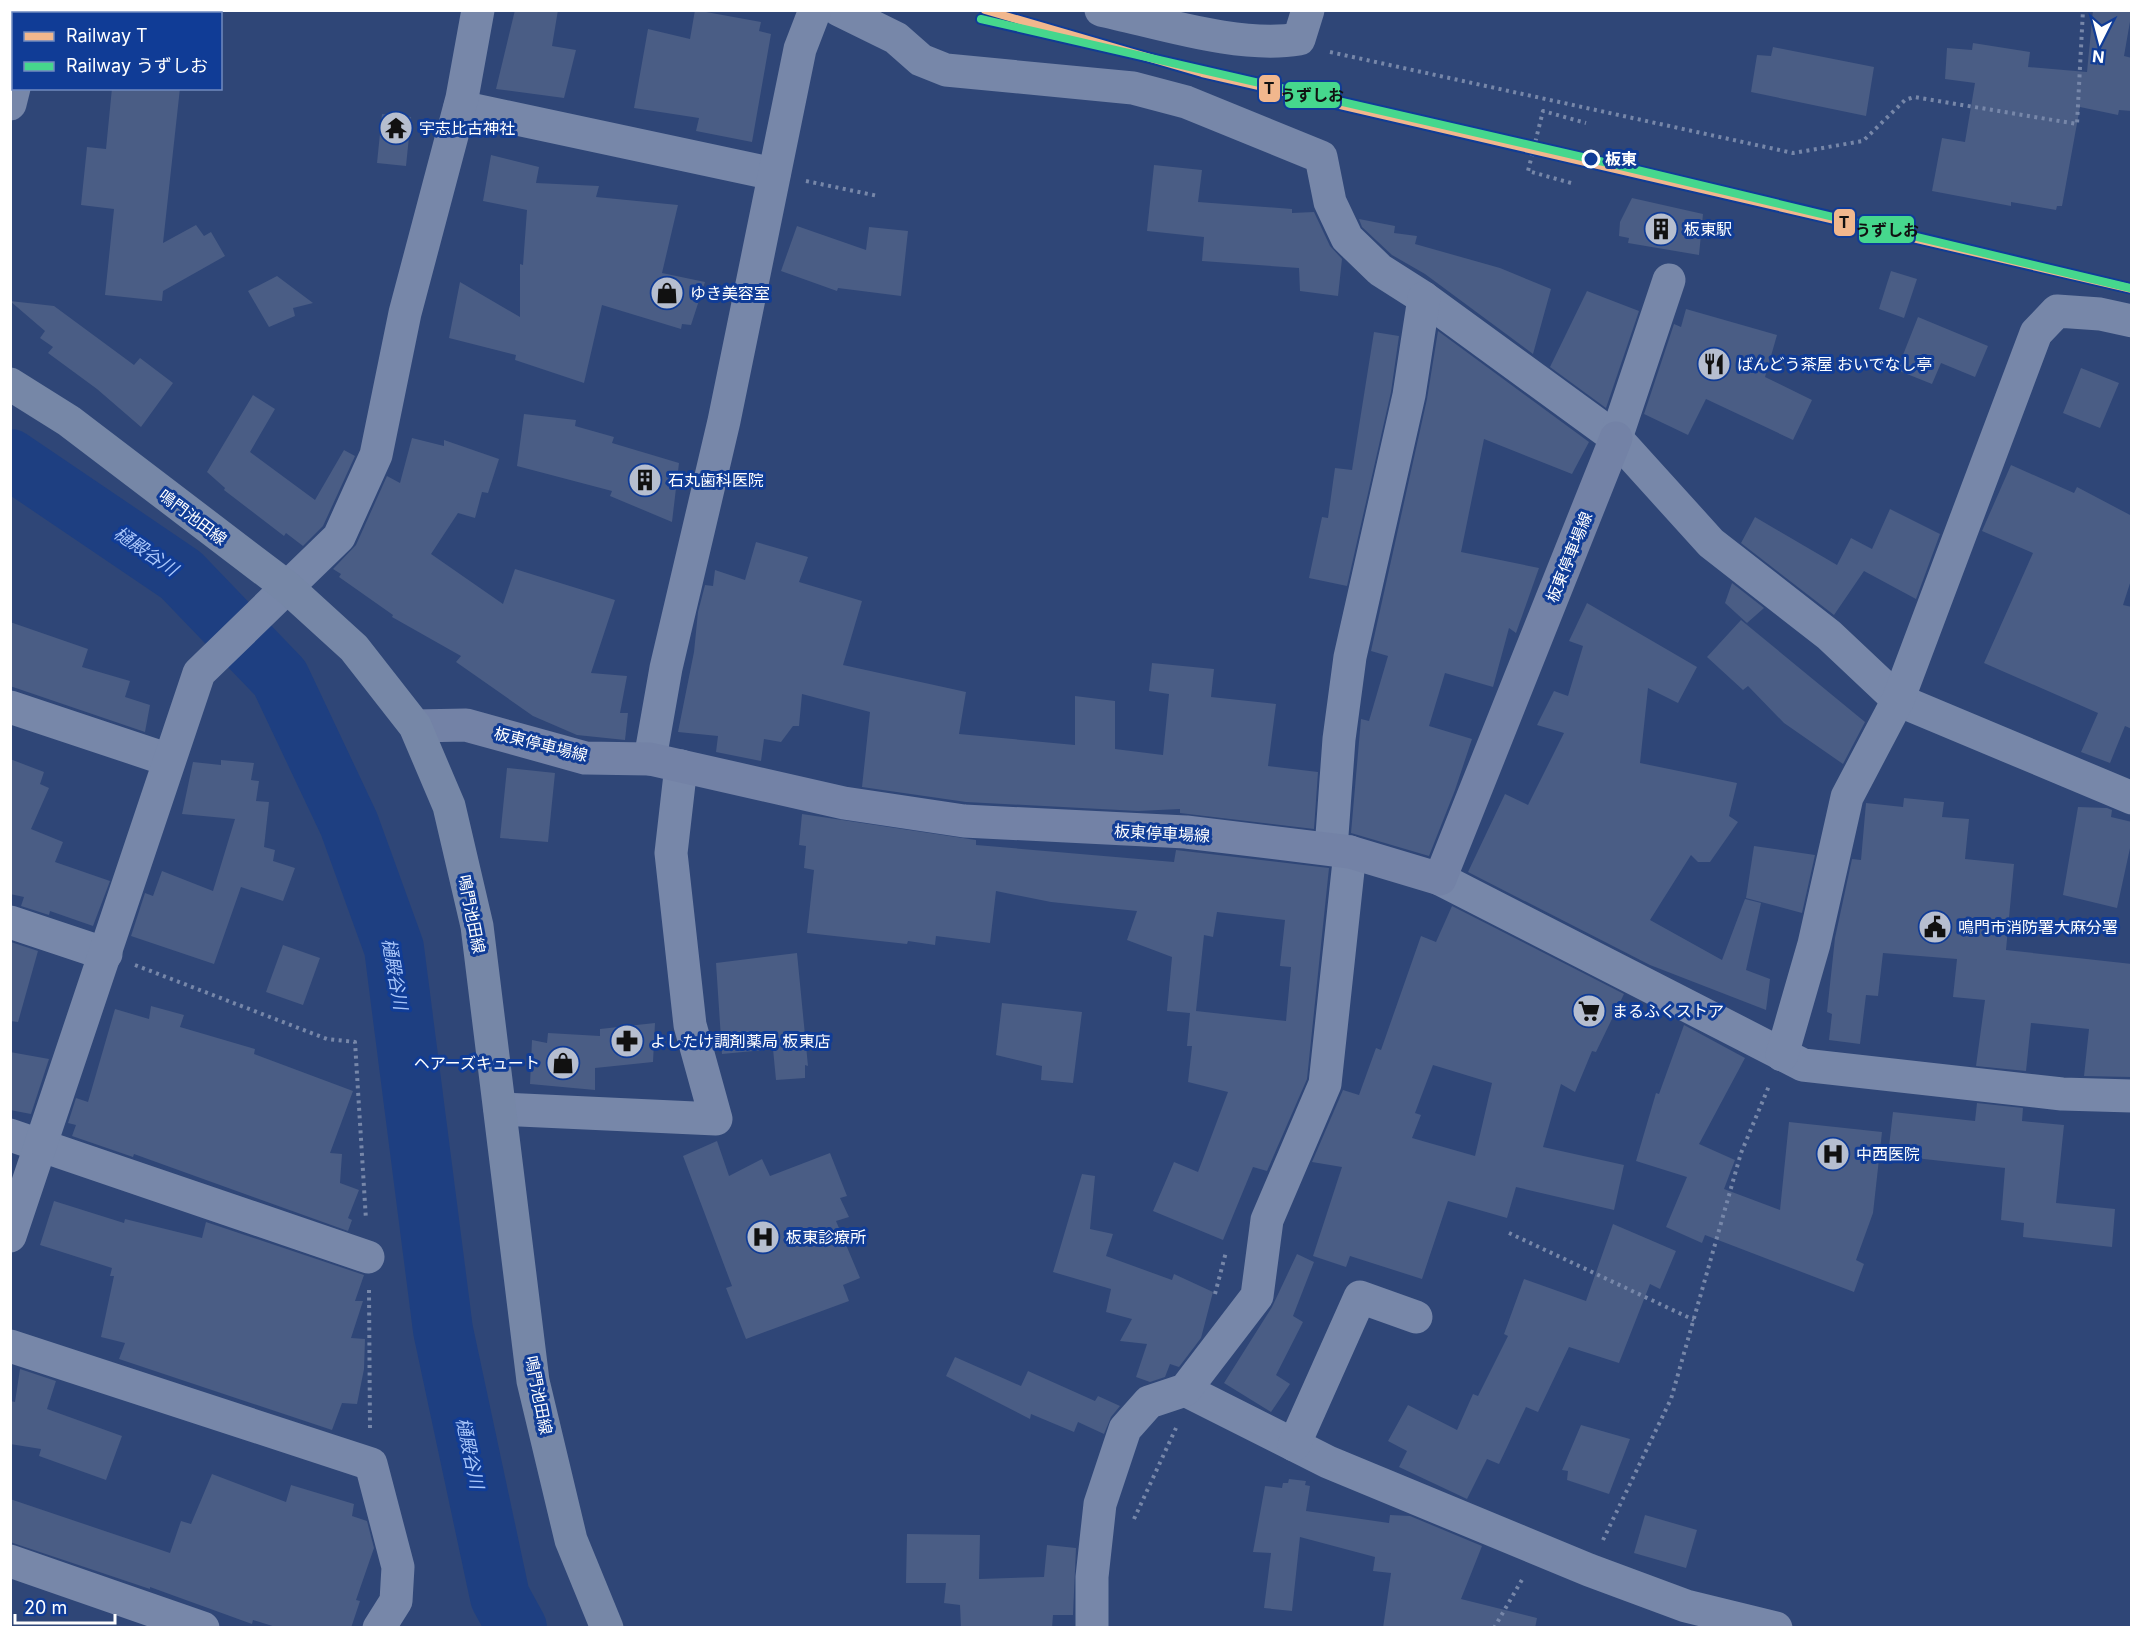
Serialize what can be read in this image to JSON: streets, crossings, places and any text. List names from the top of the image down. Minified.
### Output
{"streets":{"main road":["鳴門池田線","板東停車場線"]},"crossings":[["鳴門池田線","板東停車場線"]],"water":["樋殿谷川"],"places":{"temple":["宇志比古神社"],"other":["板東"],"building":["板東駅","石丸歯科医院"],"shop":["ゆき美容室","ヘアーズキュート"],"restaurant":["ばんどう茶屋 おいでなし亭"],"public building":["鳴門市消防署大麻分署"],"supermarket":["まるふくストア"],"pharmacy":["よしたけ調剤薬局 板東店"],"hospital":["中西医院","板東診療所"]},"lines":["rail line T","rail line うずしお"],"legend":["Railway T","Railway うずしお"],"scale_bar":"20 m","north":"bottom"}
